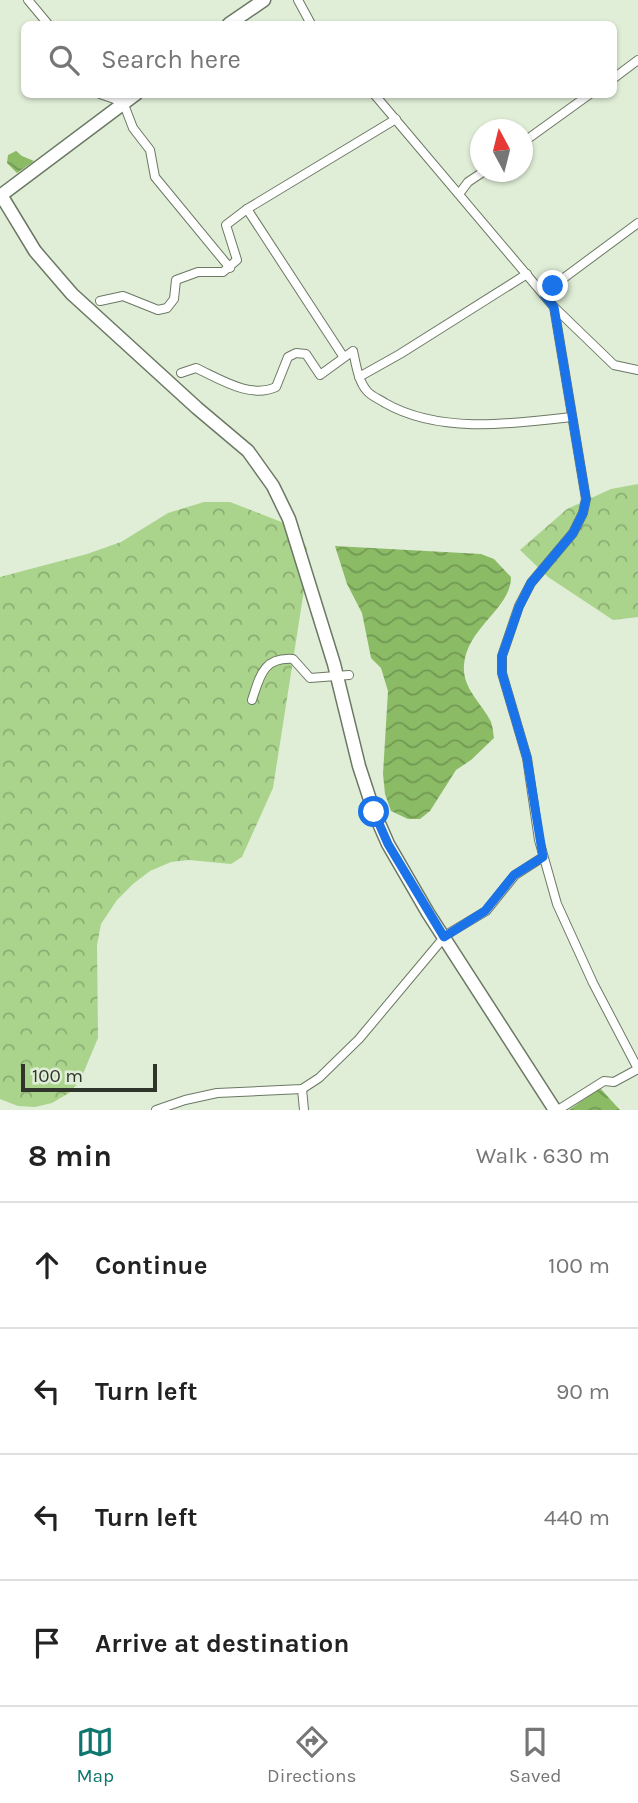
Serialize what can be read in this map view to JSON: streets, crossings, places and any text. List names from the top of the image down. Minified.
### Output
{"scale_bar":"100 m","north":"top","page":{"search":"Search here","scale":"100 m","heading":["8 min","Walk · 630 m"],"list":[["Continue","100 m"],["Turn left","90 m"],["Turn left","440 m"],"Arrive at destination"],"nav":["Map","Directions","Saved"]}}
